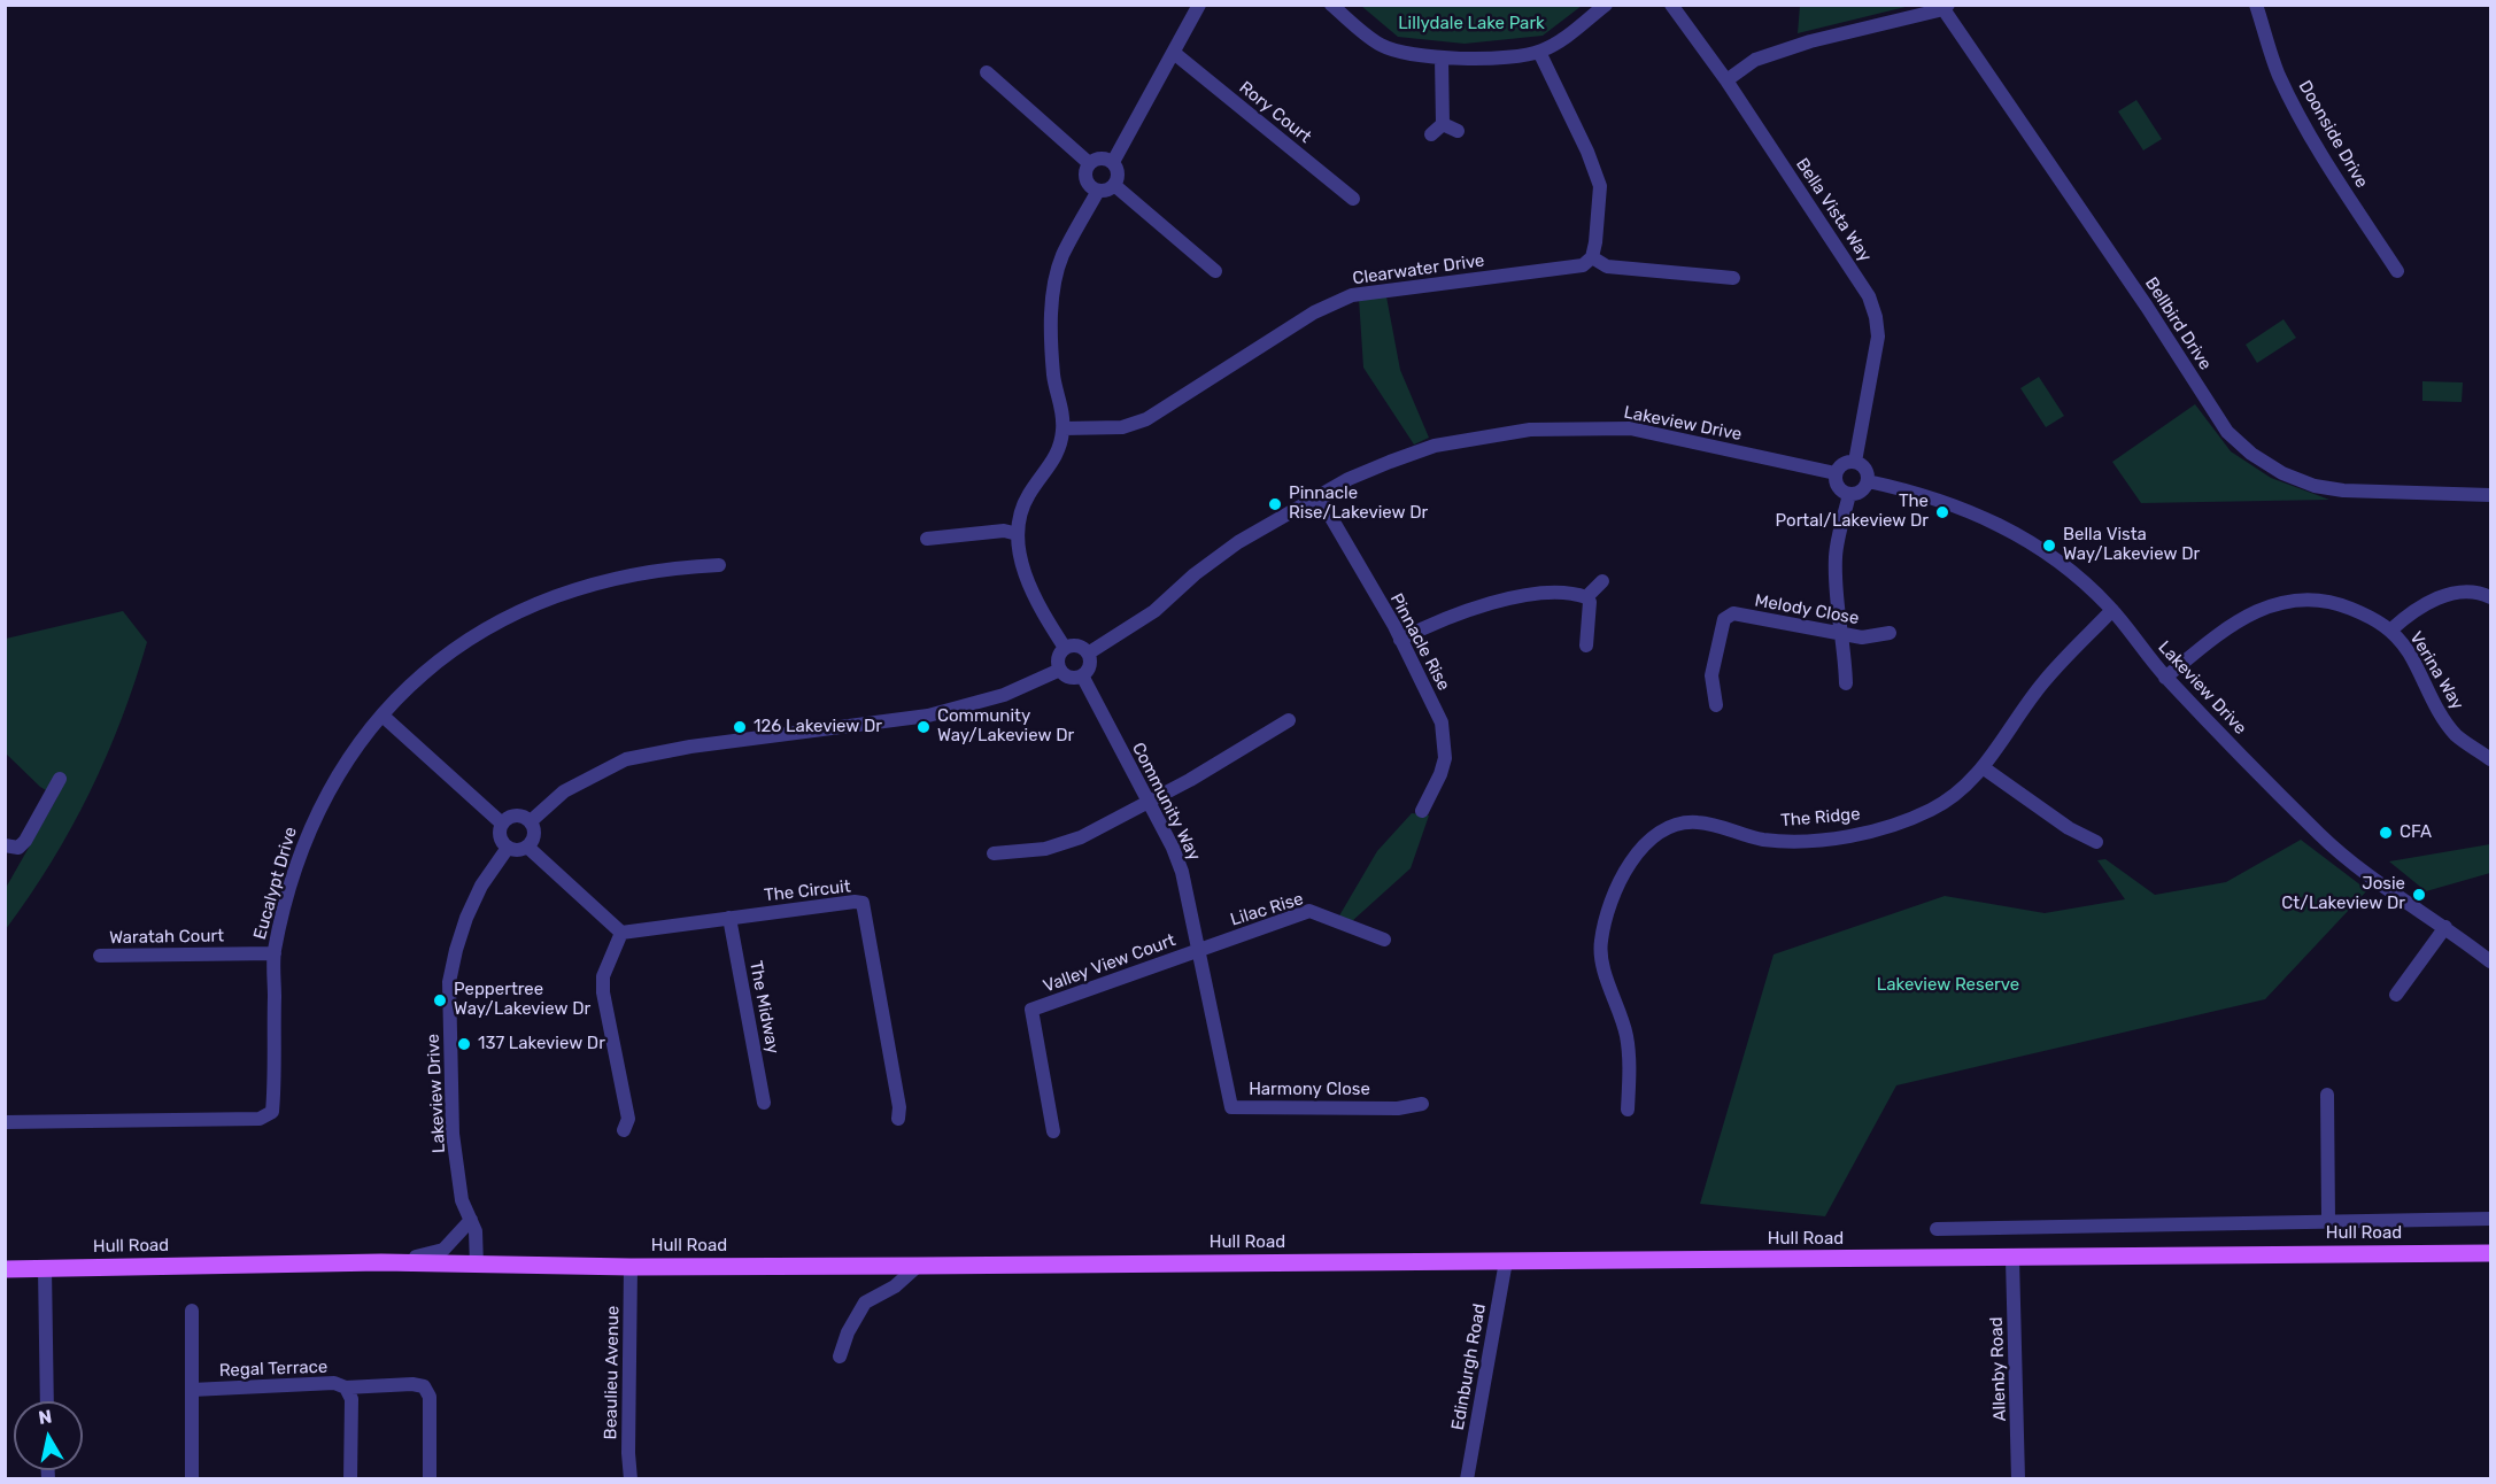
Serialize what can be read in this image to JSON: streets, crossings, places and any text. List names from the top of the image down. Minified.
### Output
{"streets":{"main road":["Hull Road"],"street":["Rory Court","Doonside Drive","Bella Vista Way","Clearwater Drive","Bellbird Drive","Lakeview Drive","Melody Close","Pinnacle Rise","Verina Way","Community Way","The Ridge","Eucalypt Drive","The Circuit","Lilac Rise","Waratah Court","Valley View Court","The Midway","Harmony Close","Edinburgh Road","Regal Terrace","Allenby Road","Beaulieu Avenue"]},"crossings":[["Bella Vista Way","Lakeview Drive"],["Lakeview Drive","Pinnacle Rise"],["Lakeview Drive","Verina Way"],["Lakeview Drive","Community Way"],["Lakeview Drive","The Ridge"],["Lakeview Drive","Hull Road"],["Community Way","Lilac Rise"],["Community Way","Valley View Court"],["Community Way","Harmony Close"],["Eucalypt Drive","Waratah Court"],["The Circuit","The Midway"],["Lilac Rise","Valley View Court"],["Lilac Rise","Harmony Close"],["Valley View Court","Harmony Close"],["Hull Road","Edinburgh Road"],["Hull Road","Allenby Road"],["Hull Road","Beaulieu Avenue"]],"parks":["Lillydale Lake Park","Lakeview Reserve"],"places":["Pinnacle Rise/Lakeview Dr","The Portal/Lakeview Dr","Bella Vista Way/Lakeview Dr","126 Lakeview Dr","Community Way/Lakeview Dr","CFA","Josie Ct/Lakeview Dr","Peppertree Way/Lakeview Dr","137 Lakeview Dr"],"north":"top"}
